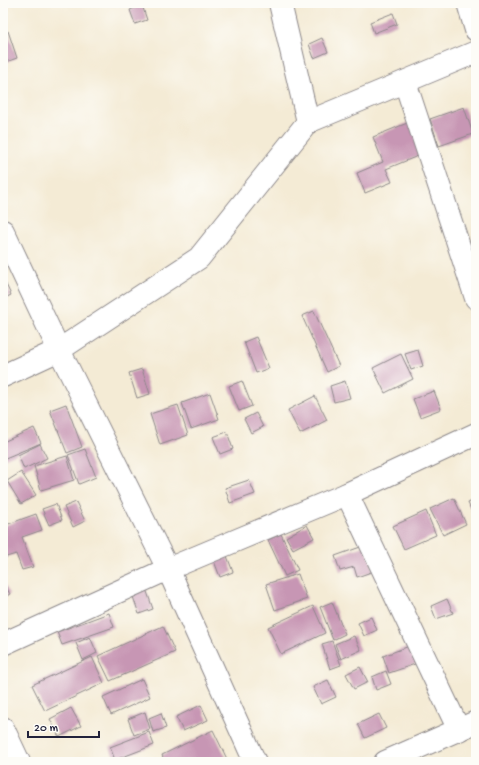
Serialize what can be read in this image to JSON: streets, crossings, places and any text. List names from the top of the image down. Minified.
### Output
{"scale_bar":"20 m"}
